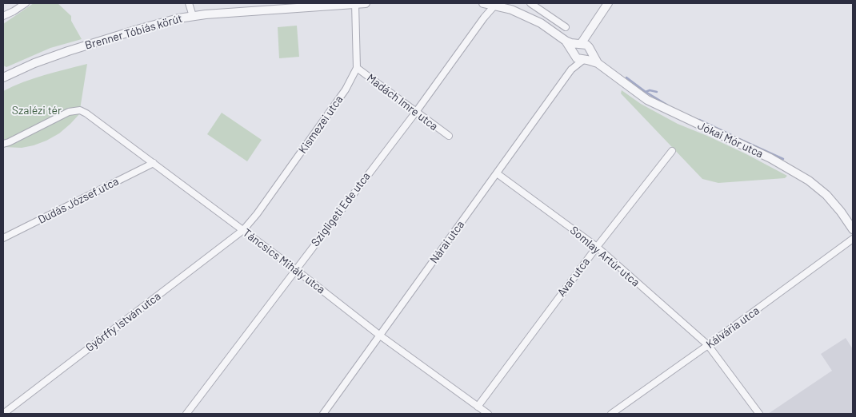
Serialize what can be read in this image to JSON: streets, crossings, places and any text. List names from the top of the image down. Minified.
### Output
{"streets":{"street":["Brenner Tóbiás körút","Madách Imre utca","Kismezei utca","Jókai Mór utca","Dudás József utca","Szigligeti Ede utca","Nárai utca","Somlay Artúr utca","Táncsics Mihály utca","Avar utca","Győrffy István utca","Kálvária utca"]},"crossings":[["Brenner Tóbiás körút","Kismezei utca"],["Madách Imre utca","Kismezei utca"],["Madách Imre utca","Szigligeti Ede utca"],["Kismezei utca","Táncsics Mihály utca"],["Kismezei utca","Győrffy István utca"],["Jókai Mór utca","Nárai utca"],["Dudás József utca","Táncsics Mihály utca"],["Szigligeti Ede utca","Táncsics Mihály utca"],["Nárai utca","Somlay Artúr utca"],["Nárai utca","Táncsics Mihály utca"],["Somlay Artúr utca","Avar utca"],["Somlay Artúr utca","Kálvária utca"],["Táncsics Mihály utca","Avar utca"],["Táncsics Mihály utca","Győrffy István utca"]],"parks":["Szalézi tér"]}
